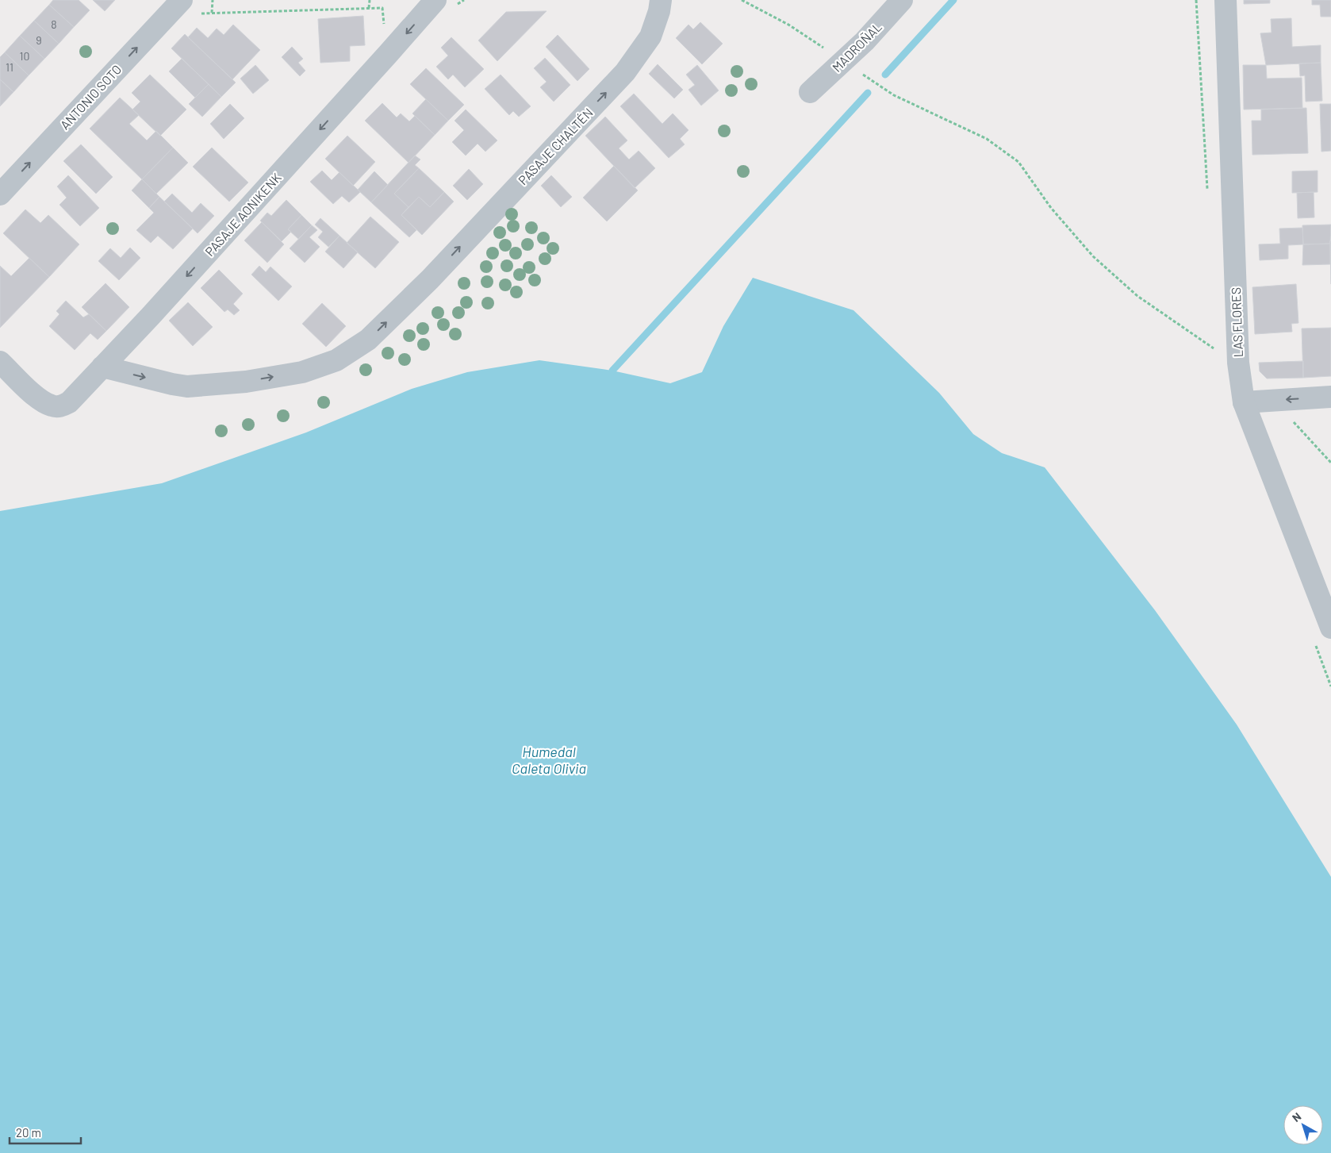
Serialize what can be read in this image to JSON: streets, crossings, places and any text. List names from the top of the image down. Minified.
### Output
{"streets":{"street":["MADROÑAL","ANTONIO SOTO","PASAJE CHALTÉN","PASAJE AONIKENK","LAS FLORES"]},"crossings":[["PASAJE CHALTÉN","PASAJE AONIKENK"]],"one_way":["ANTONIO SOTO","PASAJE CHALTÉN","PASAJE AONIKENK"],"water":["Humedal Caleta Olivia"],"house_numbers":["8","9","10","11"],"scale_bar":"20 m","north":"top left"}
